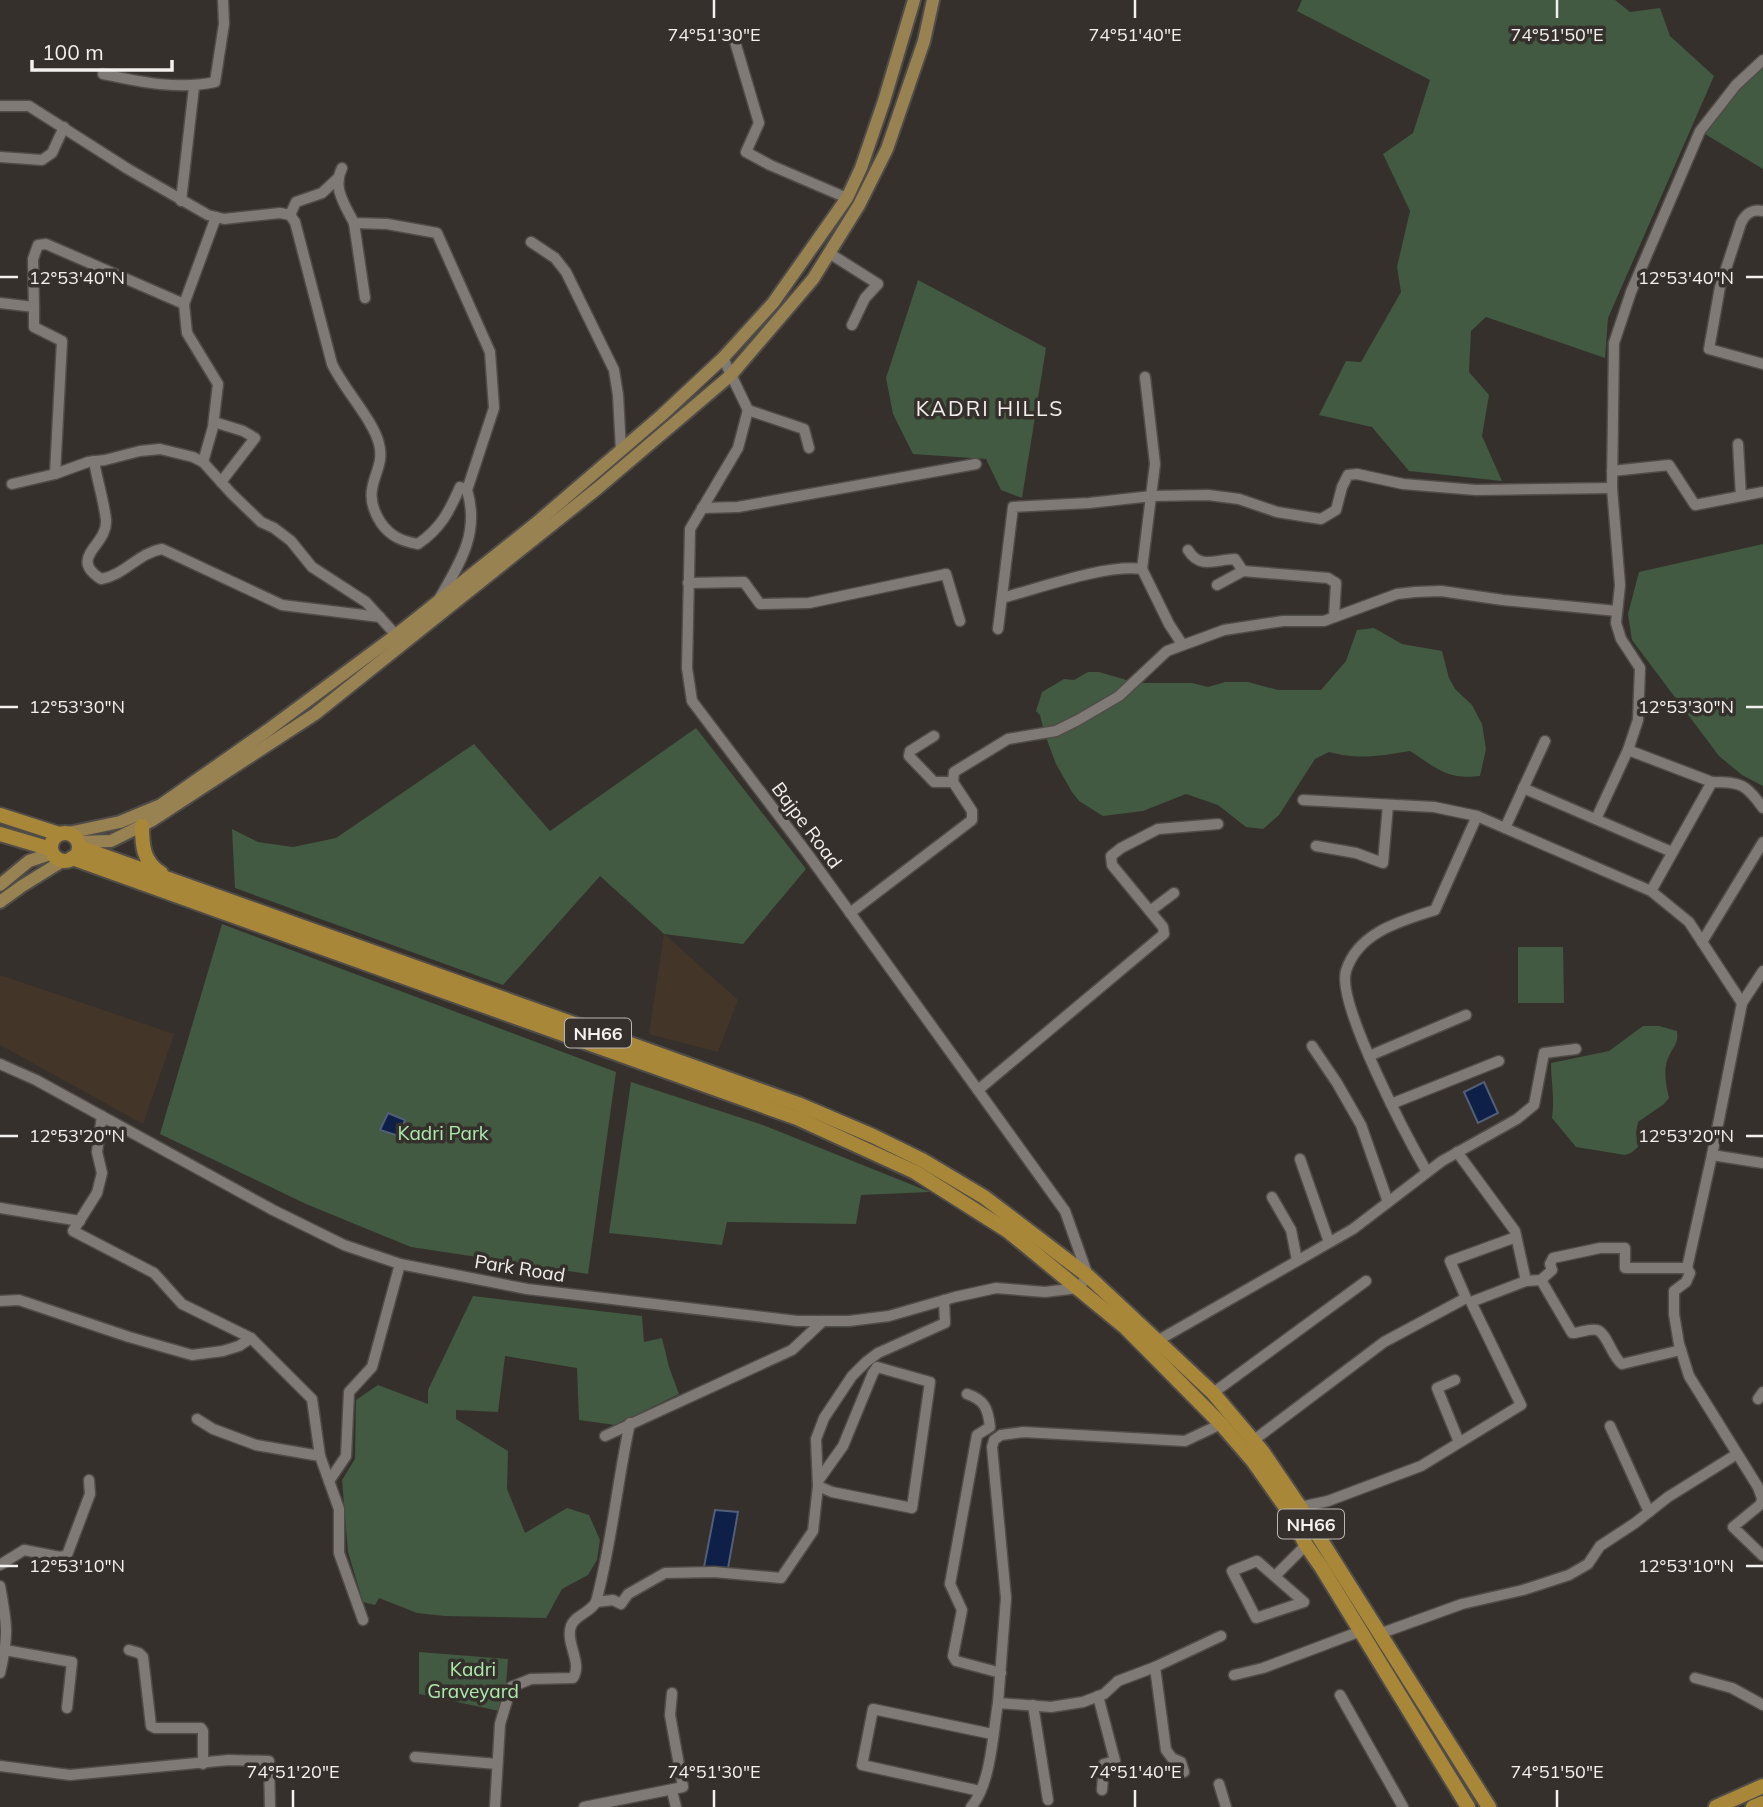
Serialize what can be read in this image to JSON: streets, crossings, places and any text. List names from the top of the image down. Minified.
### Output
{"streets":{"highway":["NH66"],"street":["Bajpe Road","Park Road"]},"crossings":[["Bajpe Road","NH66"],["Bajpe Road","Park Road"],["NH66","Park Road"]],"districts":["KADRI HILLS"],"parks":["Kadri Park","Kadri Graveyard"],"scale_bar":"100 m","coordinates":["74°51'30\"E","74°51'40\"E","74°51'50\"E","12°53'40\"N","12°53'30\"N","12°53'20\"N","12°53'10\"N","74°51'20\"E"]}
